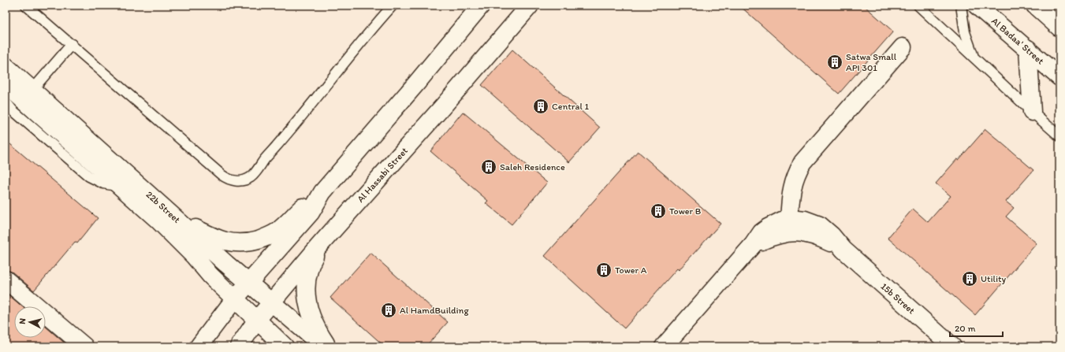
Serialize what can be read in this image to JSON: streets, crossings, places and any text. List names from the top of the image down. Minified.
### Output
{"streets":{"street":["Al Badaa' Street","Al Hassabi Street","22b Street","15b Street"]},"crossings":[["Al Hassabi Street","22b Street"]],"places":{"building":["Satwa Small API 301","Central 1","Saleh Residence","Tower B","Tower A","Utility","Al HamdBuilding"]},"scale_bar":"20 m","north":"left"}
